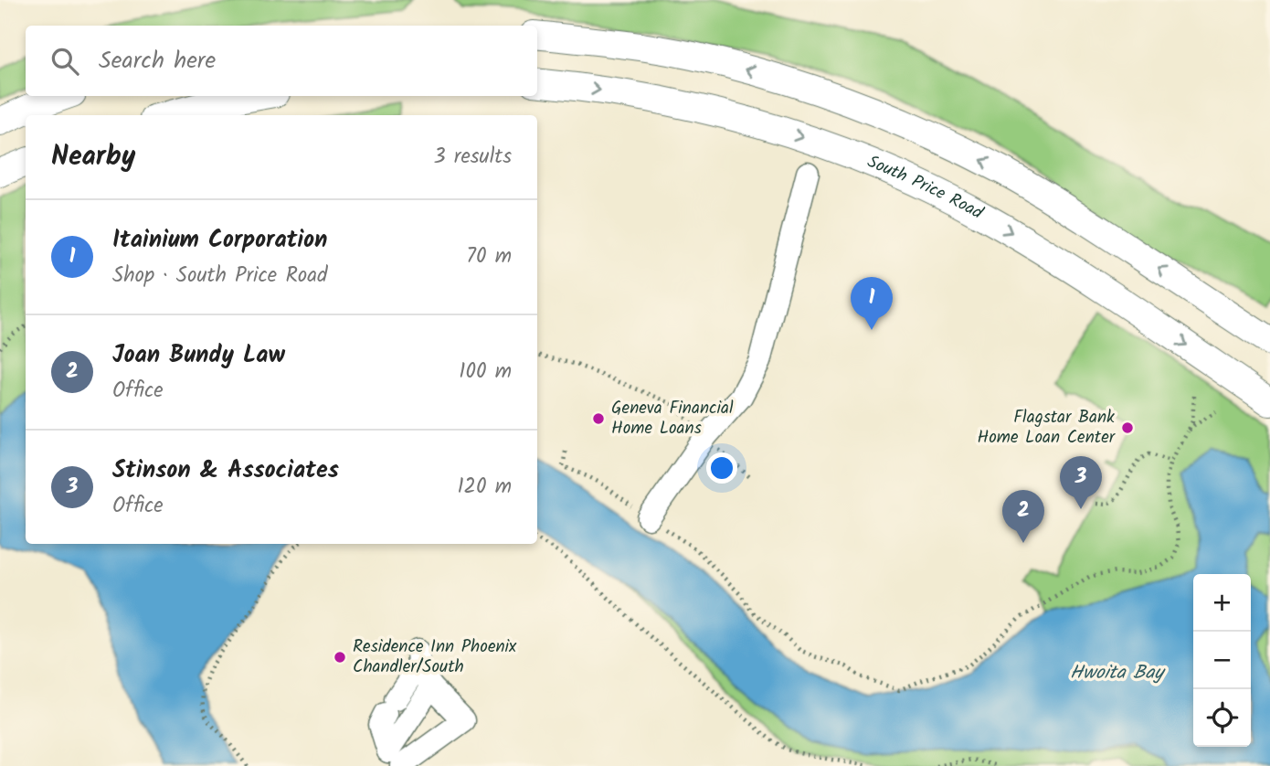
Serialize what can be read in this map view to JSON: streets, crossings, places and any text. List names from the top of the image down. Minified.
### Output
{"streets":{"main road":["South Price Road"]},"water":["Hwoita Bay"],"places":["Geneva Financial Home Loans","Flagstar Bank Home Loan Center","Residence Inn Phoenix Chandler/South"],"page":{"search":"Search here","heading":["Nearby","3 results"],"list":[{"mark":"1","name":"Itainium Corporation","note":"Shop · South Price Road","value":"70 m"},{"mark":"2","name":"Joan Bundy Law","note":"Office","value":"100 m"},{"mark":"3","name":"Stinson & Associates","note":"Office","value":"120 m"}],"pins":["1","3","2"],"map_buttons":["+","−"]}}
